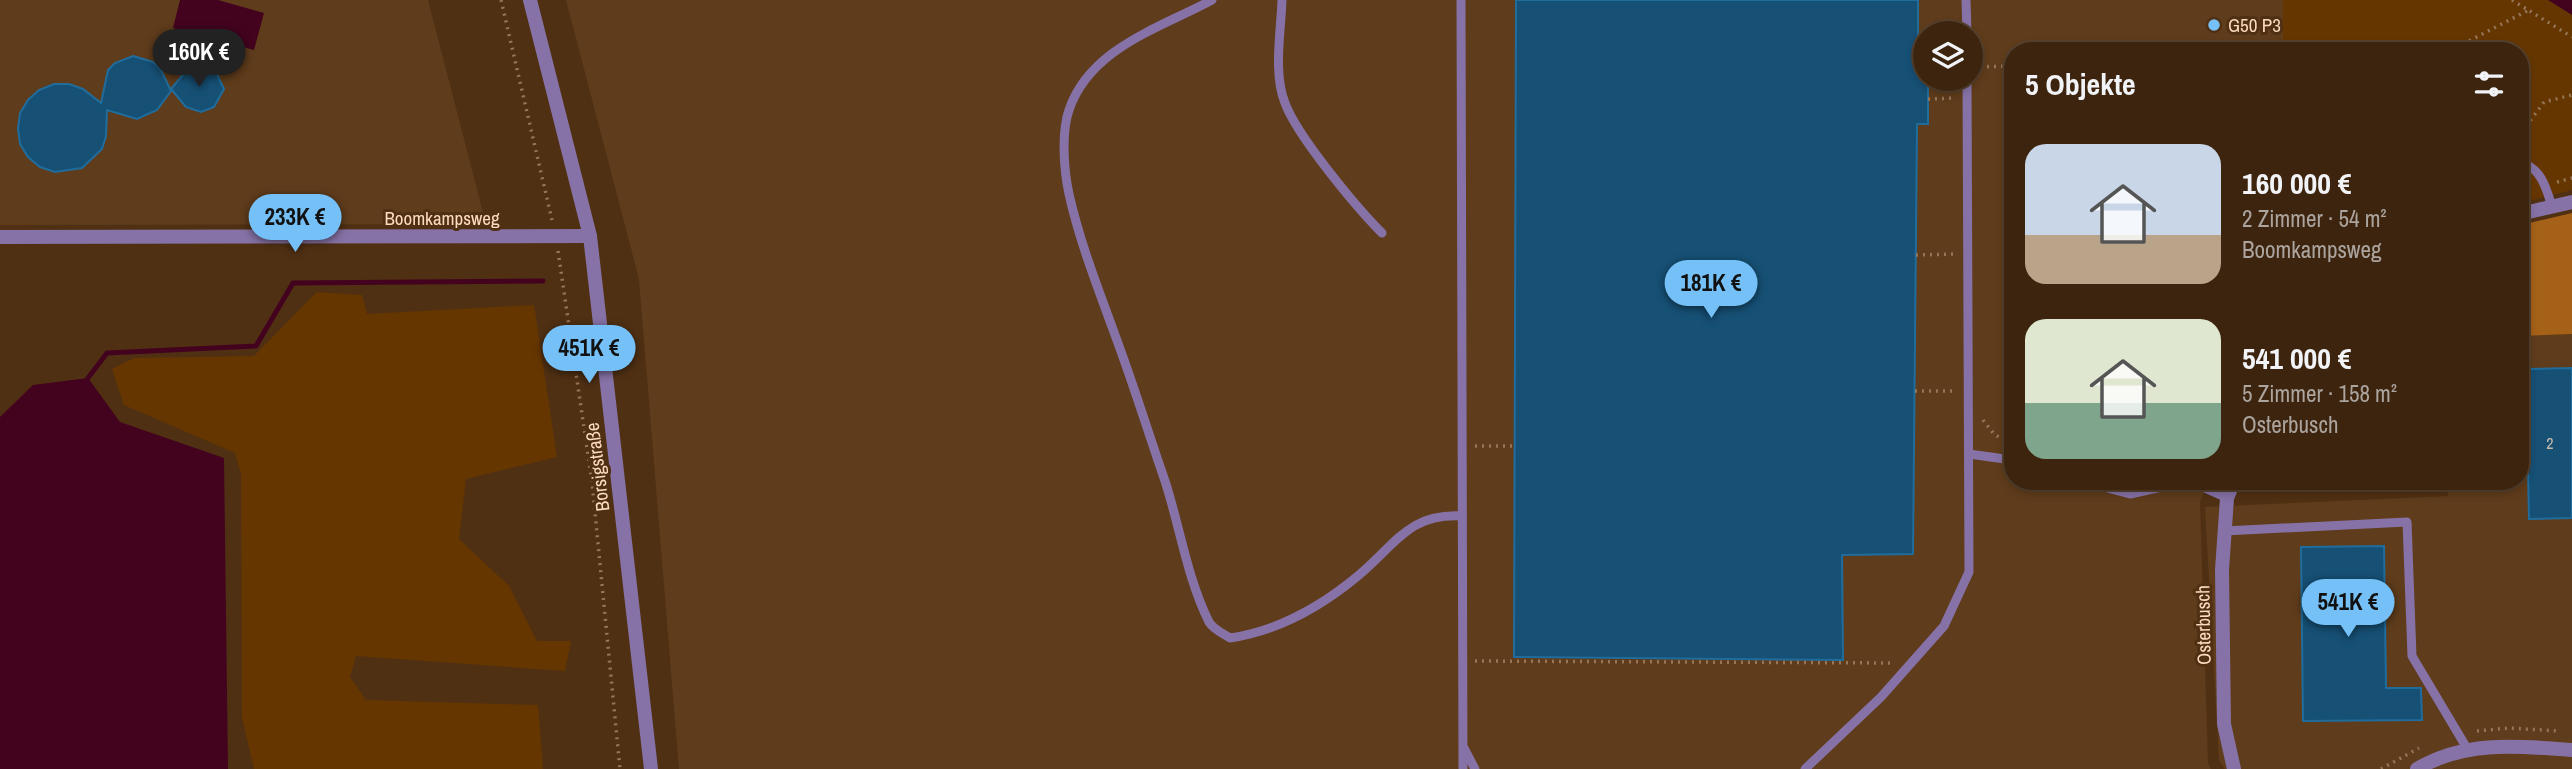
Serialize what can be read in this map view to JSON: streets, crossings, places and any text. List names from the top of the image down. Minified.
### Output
{"streets":{"street":["Boomkampsweg","Borsigstraße","Osterbusch"]},"crossings":[["Boomkampsweg","Borsigstraße"]],"places":["G50 P3"],"house_numbers":["2"],"page":{"price":["160K €","233K €","181K €","451K €","541K €"],"heading":"5 Objekte","list":[{"name":"160 000 €","note":"2 Zimmer · 54 m² · Boomkampsweg"},{"name":"541 000 €","note":"5 Zimmer · 158 m² · Osterbusch"}]}}
